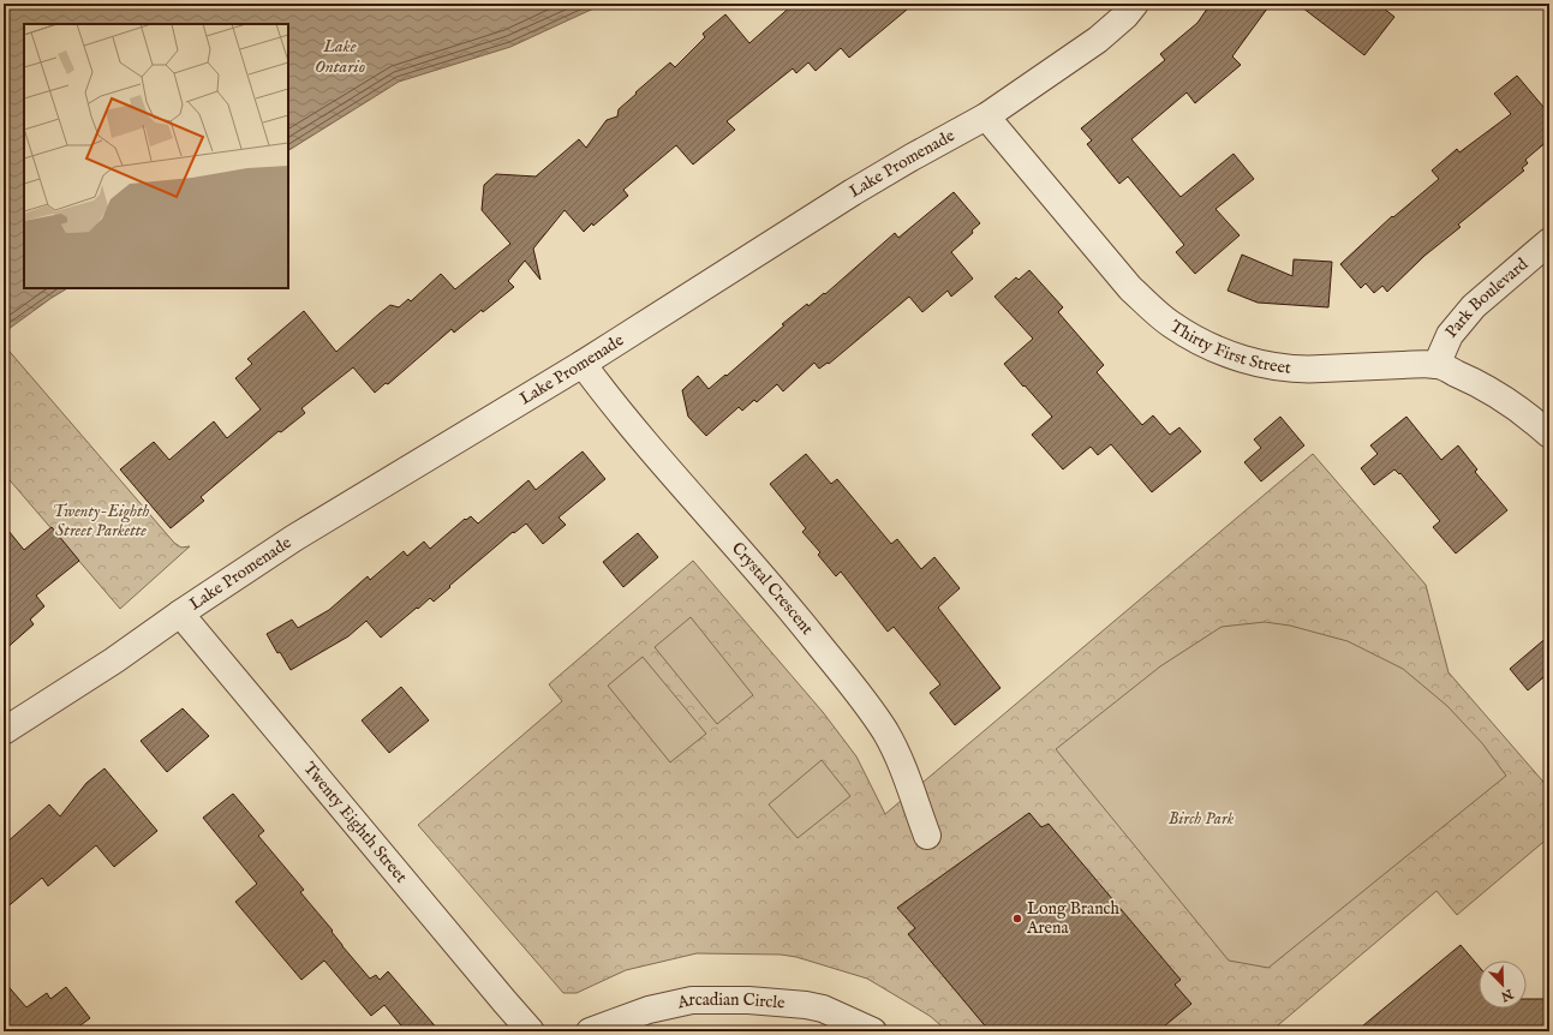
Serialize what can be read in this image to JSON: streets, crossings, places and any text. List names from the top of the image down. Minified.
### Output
{"streets":{"street":["Lake Promenade","Park Boulevard","Thirty First Street","Crystal Crescent","Twenty Eighth Street","Arcadian Circle"]},"crossings":[["Lake Promenade","Thirty First Street"],["Lake Promenade","Crystal Crescent"],["Lake Promenade","Twenty Eighth Street"],["Park Boulevard","Thirty First Street"]],"water":["Lake Ontario"],"parks":["Twenty-Eighth Street Parkette","Birch Park"],"places":["Long Branch Arena"],"north":"bottom right"}
